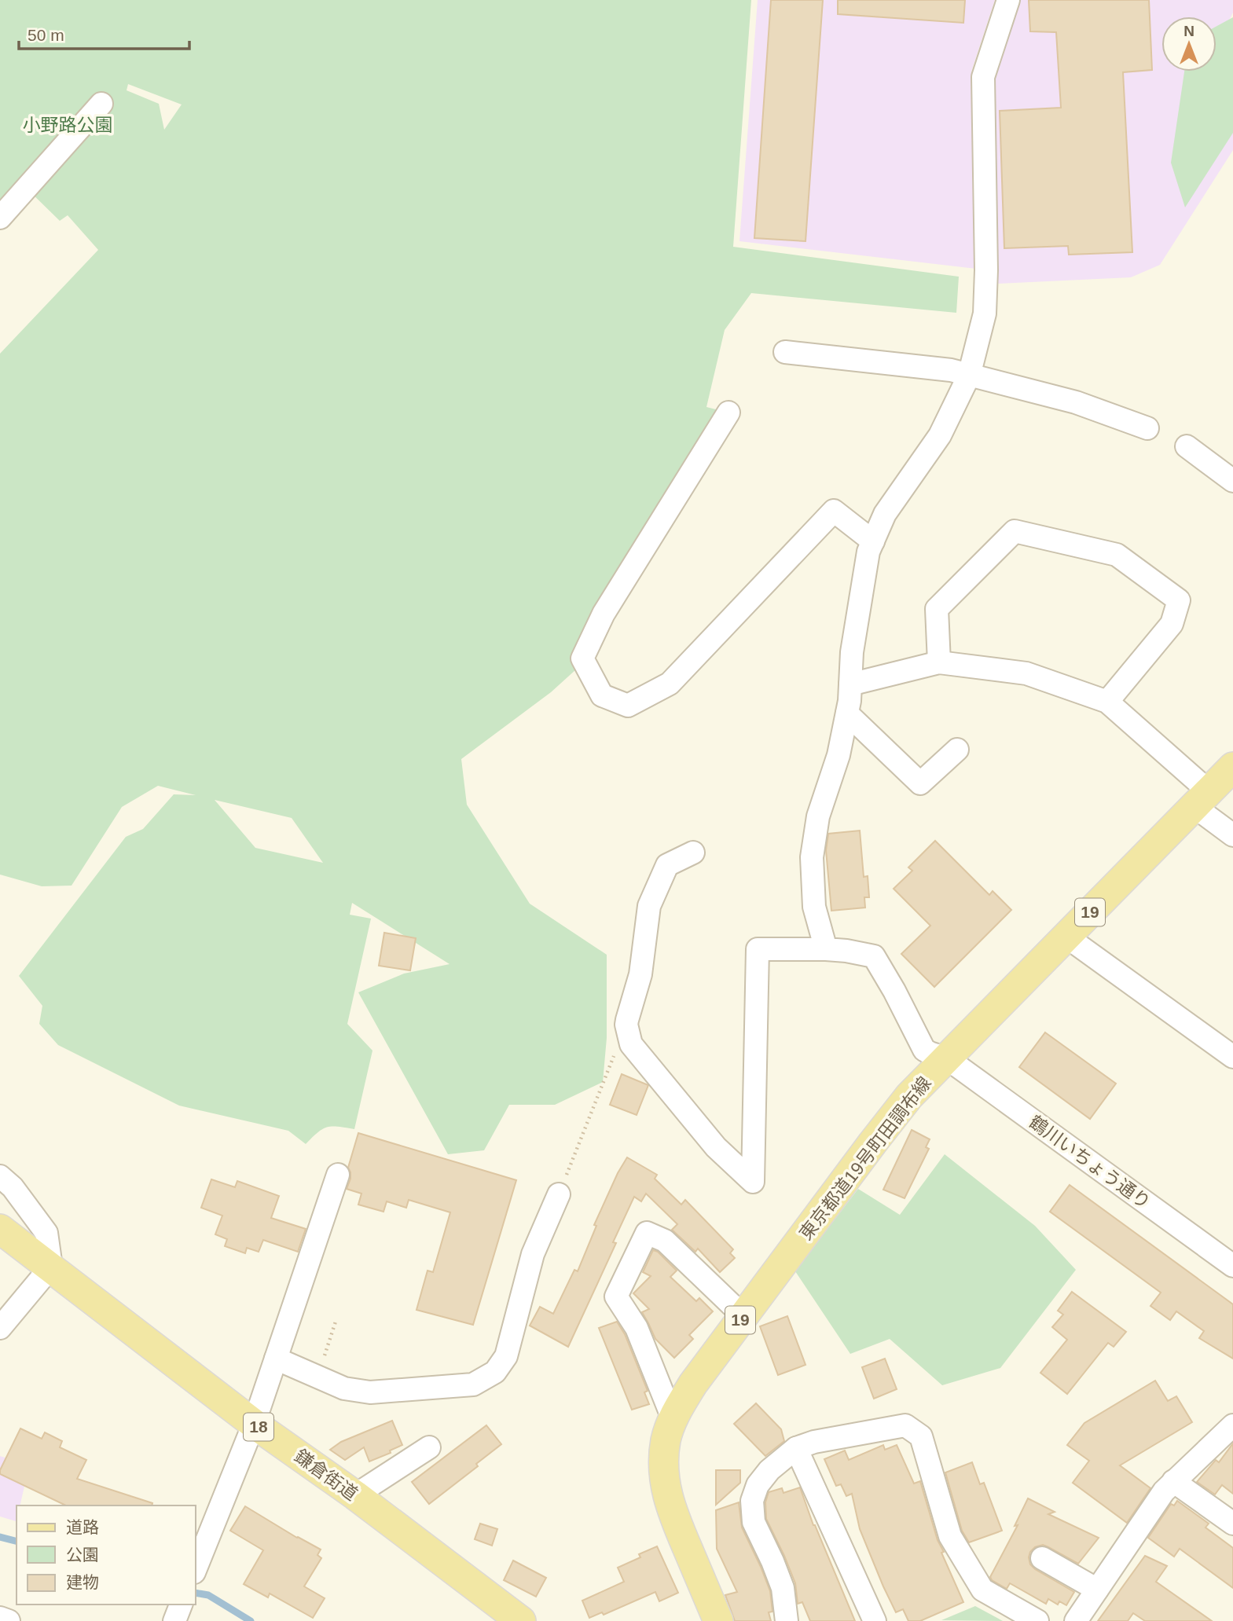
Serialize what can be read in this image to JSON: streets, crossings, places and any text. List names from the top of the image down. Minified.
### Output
{"streets":{"main road":["19","東京都道19号町田調布線","18","鎌倉街道"],"street":["鶴川いちょう通り"]},"crossings":[["東京都道19号町田調布線","鶴川いちょう通り"]],"parks":["小野路公園"],"legend":["道路","公園","建物"],"scale_bar":"50 m","north":"top"}
